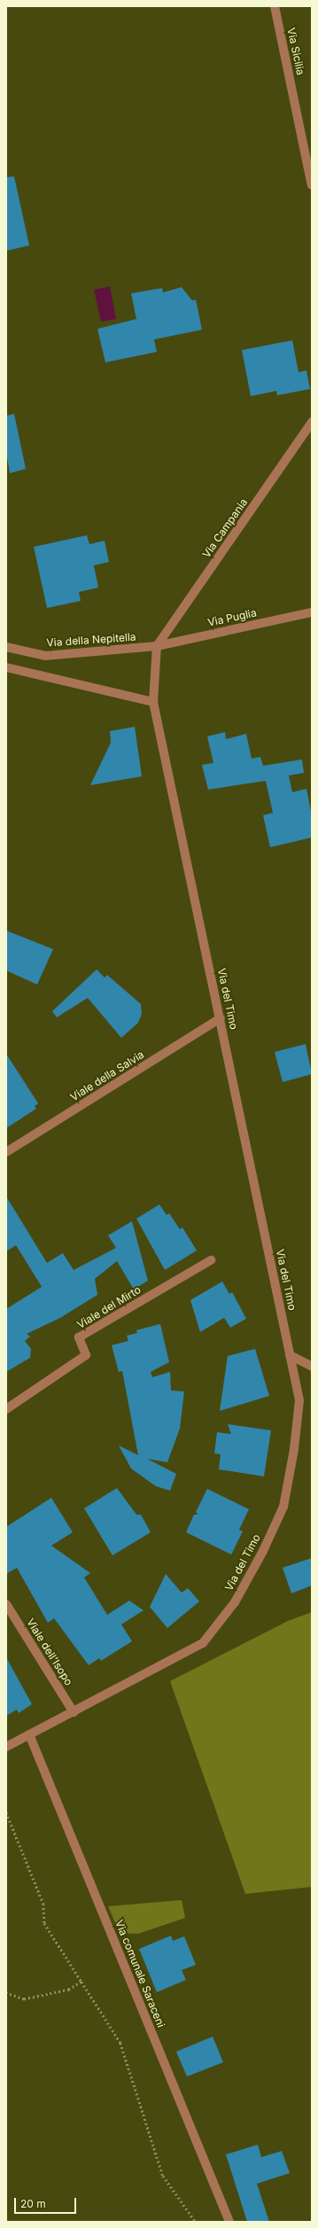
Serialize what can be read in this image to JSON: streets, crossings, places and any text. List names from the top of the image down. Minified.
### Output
{"streets":{"street":["Via Sicilia","Via Campania","Via Puglia","Via della Nepitella","Via del Timo","Viale della Salvia","Viale del Mirto","Viale dell'Isopo","Via comunale Saraceni"]},"crossings":[["Via Campania","Via Puglia"],["Via Campania","Via della Nepitella"],["Via Campania","Via del Timo"],["Via Puglia","Via della Nepitella"],["Via Puglia","Via del Timo"],["Via della Nepitella","Via del Timo"],["Via del Timo","Viale della Salvia"],["Via del Timo","Viale dell'Isopo"]],"scale_bar":"20 m"}
